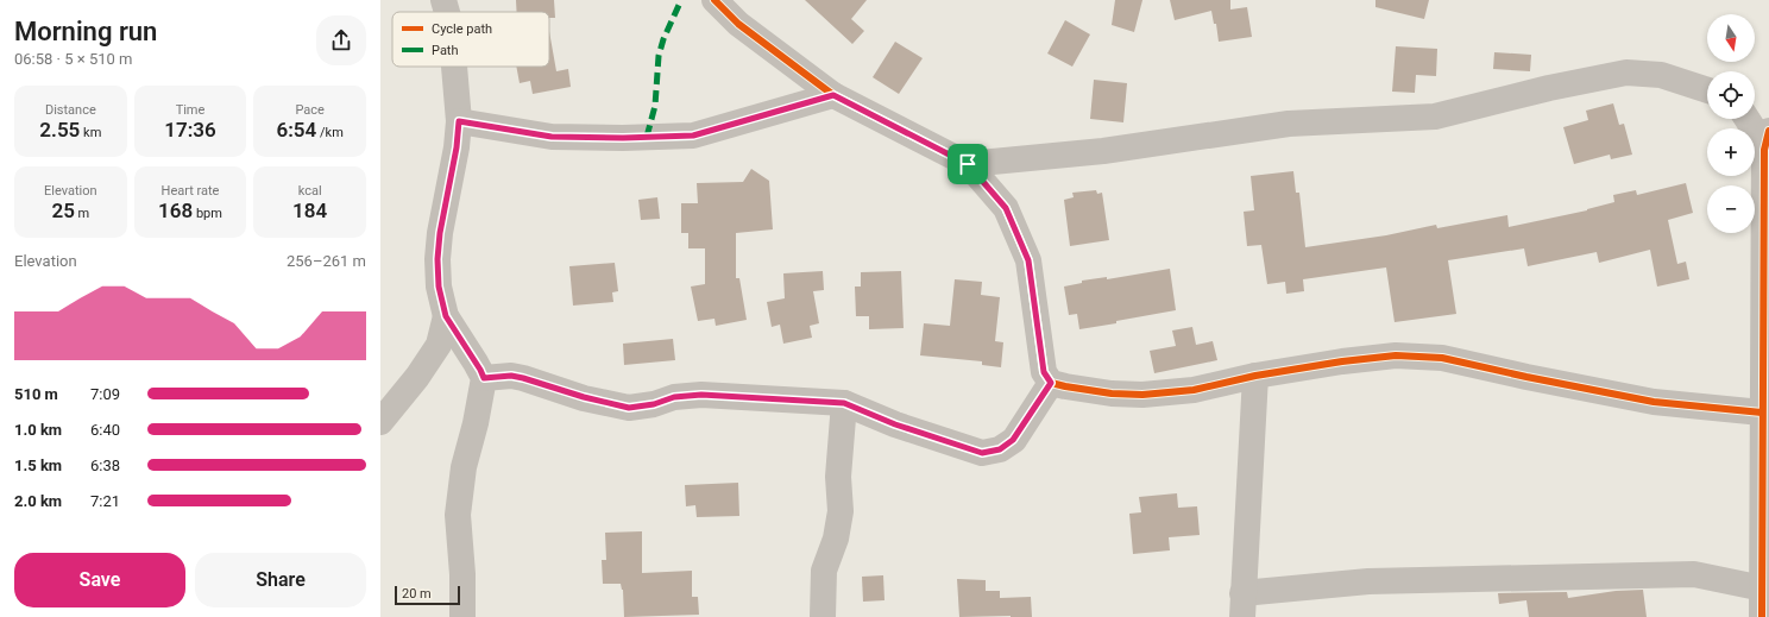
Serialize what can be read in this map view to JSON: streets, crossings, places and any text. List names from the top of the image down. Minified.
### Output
{"legend":["Cycle path","Path"],"scale_bar":"20 m","north":"bottom","page":{"heading":["Morning run","06:58 · 5 × 510 m"],"map_buttons":["+","−"],"stats":[["Distance","2.55 km"],["Time","17:36"],["Pace","6:54 /km"],["Elevation","25 m"],["Heart rate","168 bpm"],["kcal","184"]],"chart":["Elevation","256–261 m"],"list":[{"name":"510 m","note":"7:09"},{"name":"1.0 km","note":"6:40"},{"name":"1.5 km","note":"6:38"},{"name":"2.0 km","note":"7:21"}],"buttons":["Save","Share"],"scale":"20 m"}}
